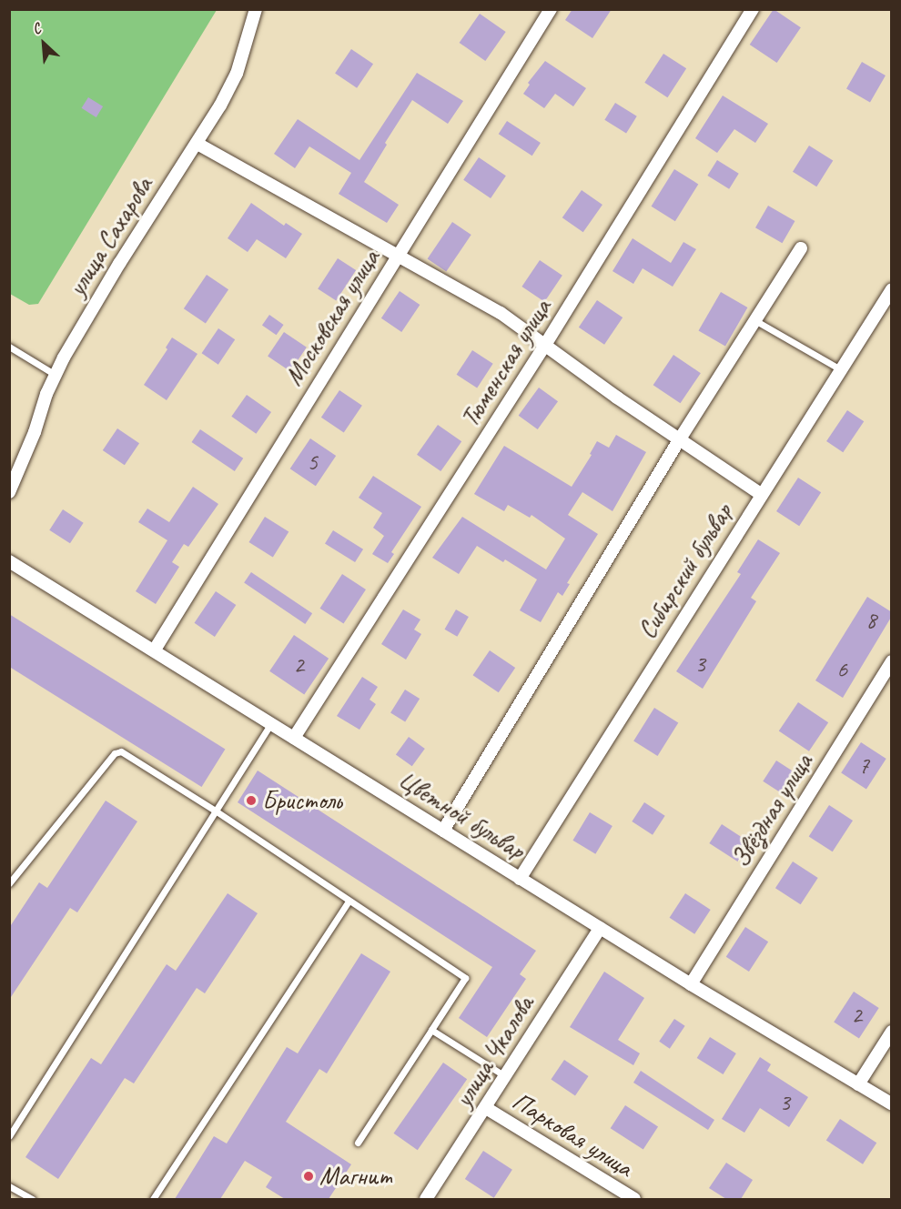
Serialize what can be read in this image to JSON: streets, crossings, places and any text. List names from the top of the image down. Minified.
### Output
{"streets":{"street":["улица Сахарова","Московская улица","Тюменская улица","Сибирский бульвар","Звёздная улица","Цветной бульвар","улица Чкалова","Парковая улица"]},"crossings":[["Московская улица","Цветной бульвар"],["Тюменская улица","Цветной бульвар"],["Сибирский бульвар","Цветной бульвар"],["Звёздная улица","Цветной бульвар"],["Цветной бульвар","улица Чкалова"],["улица Чкалова","Парковая улица"]],"places":["Бристоль","Магнит"],"house_numbers":["5","8","3","2","6","7","2","3"],"north":"top left"}
